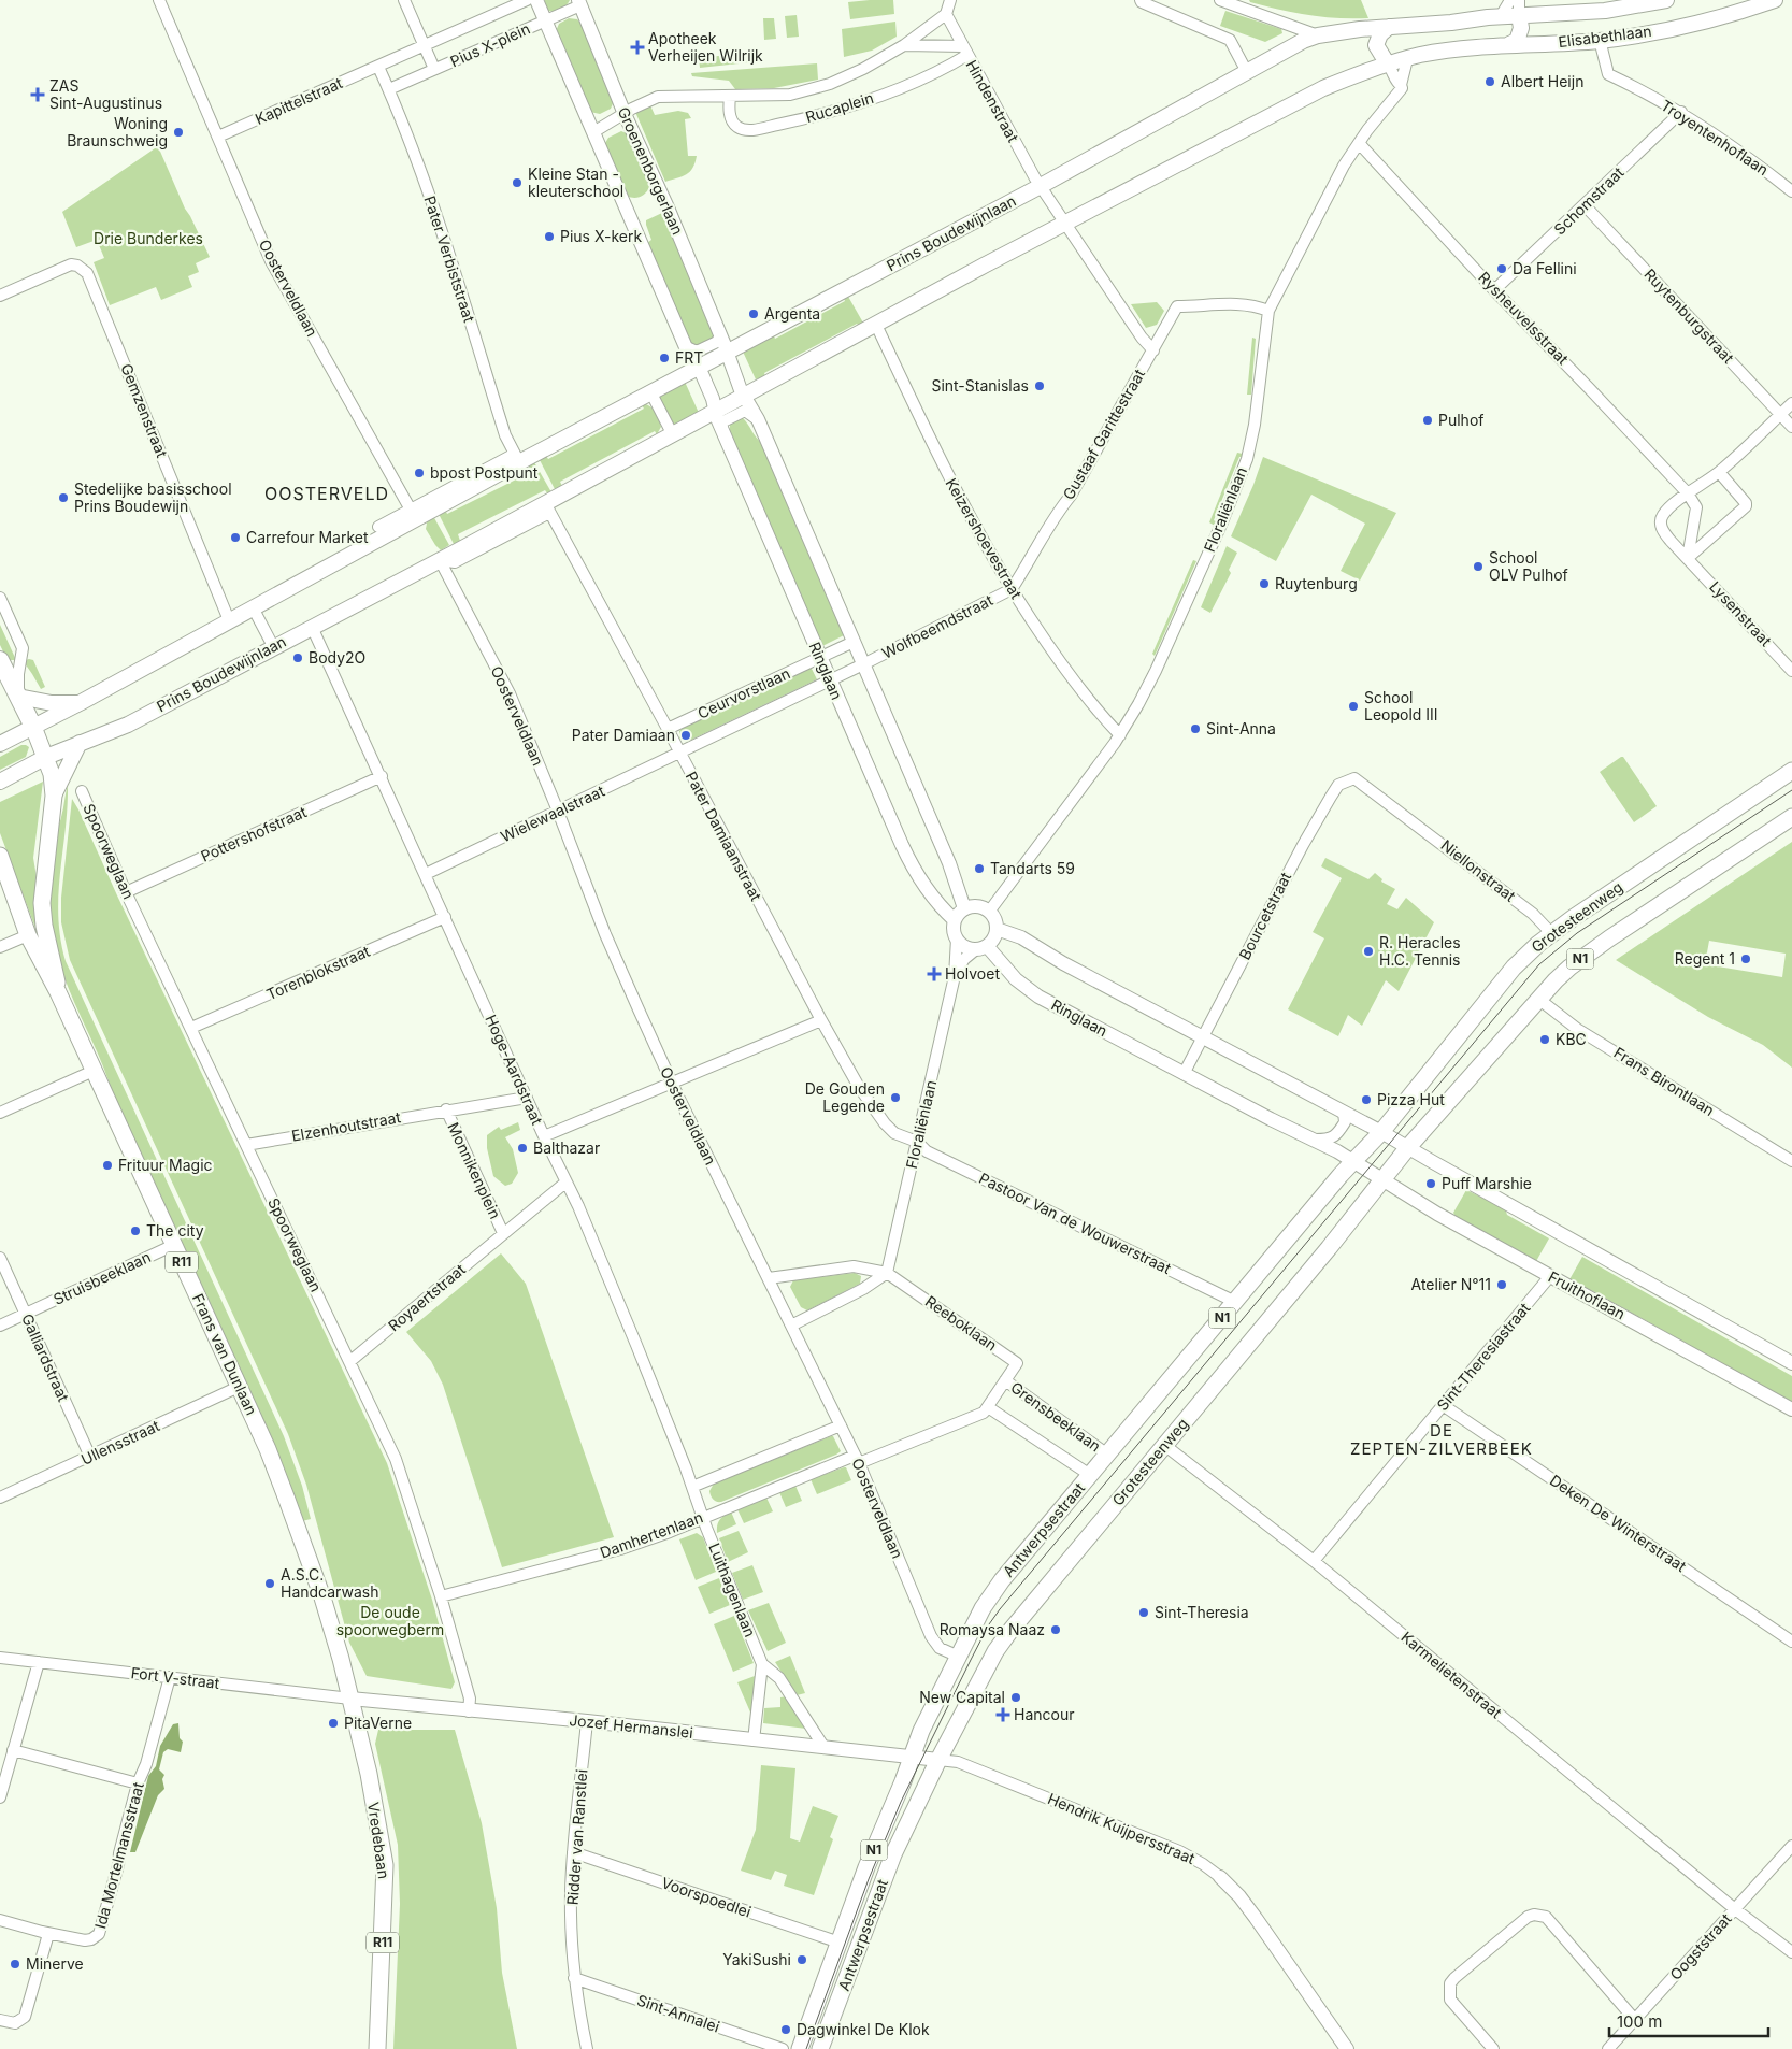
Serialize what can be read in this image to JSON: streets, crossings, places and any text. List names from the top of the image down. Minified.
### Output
{"streets":{"highway":["R11"],"main road":["Elisabethlaan","Prins Boudewijnlaan","Grotesteenweg","N1","Frans van Dunlaan","Antwerpsestraat","Vredebaan"],"street":["Pius X-plein","Kapittelstraat","Hindenstraat","Rucaplein","Troyentenhoflaan","Groenenborgerlaan","Schomstraat","Pater Verbiststraat","Oosterveldlaan","Ruytenburgstraat","Rysheuvelsstraat","Gemzenstraat","Gustaaf Garittestraat","Floraliënlaan","Keizershoevestraat","Lysenstraat","Wolfbeemdstraat","Ringlaan","Ceurvorstlaan","Wielewaalstraat","Pottershofstraat","Pater Damiaanstraat","Spoorweglaan","Niellonstraat","Bourcetstraat","Torenblokstraat","Hoge-Aardstraat","Frans Birontlaan","Elzenhoutstraat","Monnikenplein","Pastoor Van de Wouwerstraat","Struisbeeklaan","Fruithoflaan","Royaertstraat","Reeboklaan","Sint-Theresiastraat","Galliardstraat","Grensbeeklaan","Ullensstraat","Deken De Winterstraat","Damhertenlaan","Luithagenlaan","Karmelietenstraat","Fort V-straat","Jozef Hermanslei","Hendrik Kuijpersstraat","Ridder van Ranstlei","Ida Mortelmansstraat","Voorspoedlei","Oogststraat","Sint-Annalei"]},"crossings":[["Elisabethlaan","Troyentenhoflaan"],["Elisabethlaan","Prins Boudewijnlaan"],["Pius X-plein","Kapittelstraat"],["Pius X-plein","Groenenborgerlaan"],["Pius X-plein","Pater Verbiststraat"],["Kapittelstraat","Pater Verbiststraat"],["Kapittelstraat","Oosterveldlaan"],["Hindenstraat","Rucaplein"],["Hindenstraat","Prins Boudewijnlaan"],["Hindenstraat","Gustaaf Garittestraat"],["Rucaplein","Groenenborgerlaan"],["Troyentenhoflaan","Schomstraat"],["Groenenborgerlaan","Prins Boudewijnlaan"],["Schomstraat","Ruytenburgstraat"],["Schomstraat","Rysheuvelsstraat"],["Prins Boudewijnlaan","Pater Verbiststraat"],["Prins Boudewijnlaan","Oosterveldlaan"],["Prins Boudewijnlaan","Gemzenstraat"],["Prins Boudewijnlaan","Floraliënlaan"],["Prins Boudewijnlaan","Keizershoevestraat"],["Prins Boudewijnlaan","Ringlaan"],["Prins Boudewijnlaan","Pater Damiaanstraat"],["Prins Boudewijnlaan","Hoge-Aardstraat"],["Prins Boudewijnlaan","R11"],["Prins Boudewijnlaan","Frans van Dunlaan"],["Oosterveldlaan","Wielewaalstraat"],["Oosterveldlaan","Antwerpsestraat"],["Oosterveldlaan","Damhertenlaan"],["Rysheuvelsstraat","Floraliënlaan"],["Rysheuvelsstraat","Lysenstraat"],["Gustaaf Garittestraat","Floraliënlaan"],["Gustaaf Garittestraat","Keizershoevestraat"],["Gustaaf Garittestraat","Wolfbeemdstraat"],["Floraliënlaan","Keizershoevestraat"],["Floraliënlaan","Ringlaan"],["Floraliënlaan","Pater Damiaanstraat"],["Floraliënlaan","Pastoor Van de Wouwerstraat"],["Floraliënlaan","Reeboklaan"],["Keizershoevestraat","Wolfbeemdstraat"],["Wolfbeemdstraat","Ringlaan"],["Wolfbeemdstraat","Ceurvorstlaan"],["Ringlaan","Ceurvorstlaan"],["Ringlaan","N1"],["Ringlaan","Fruithoflaan"],["Ceurvorstlaan","Wielewaalstraat"],["Ceurvorstlaan","Pater Damiaanstraat"],["Wielewaalstraat","Pater Damiaanstraat"],["Wielewaalstraat","Hoge-Aardstraat"],["Pottershofstraat","Spoorweglaan"],["Pottershofstraat","Hoge-Aardstraat"],["Pater Damiaanstraat","Pastoor Van de Wouwerstraat"],["Spoorweglaan","Torenblokstraat"],["Spoorweglaan","Elzenhoutstraat"],["Spoorweglaan","Royaertstraat"],["Spoorweglaan","Damhertenlaan"],["Spoorweglaan","Jozef Hermanslei"],["Niellonstraat","Bourcetstraat"],["Niellonstraat","Grotesteenweg"],["Grotesteenweg","N1"],["Grotesteenweg","Fruithoflaan"],["Grotesteenweg","Antwerpsestraat"],["Grotesteenweg","Karmelietenstraat"],["Grotesteenweg","Hendrik Kuijpersstraat"],["N1","Frans Birontlaan"],["N1","Pastoor Van de Wouwerstraat"],["N1","Fruithoflaan"],["N1","Grensbeeklaan"],["N1","Antwerpsestraat"],["Torenblokstraat","Hoge-Aardstraat"],["Hoge-Aardstraat","Monnikenplein"],["Hoge-Aardstraat","Damhertenlaan"],["Hoge-Aardstraat","Luithagenlaan"],["Elzenhoutstraat","Monnikenplein"],["Monnikenplein","Royaertstraat"],["R11","Frans van Dunlaan"],["Struisbeeklaan","Frans van Dunlaan"],["Struisbeeklaan","Galliardstraat"],["Fruithoflaan","Sint-Theresiastraat"],["Reeboklaan","Grensbeeklaan"],["Reeboklaan","Damhertenlaan"],["Frans van Dunlaan","Ullensstraat"],["Frans van Dunlaan","Fort V-straat"],["Frans van Dunlaan","Jozef Hermanslei"],["Frans van Dunlaan","Vredebaan"],["Sint-Theresiastraat","Deken De Winterstraat"],["Sint-Theresiastraat","Karmelietenstraat"],["Galliardstraat","Ullensstraat"],["Grensbeeklaan","Antwerpsestraat"],["Grensbeeklaan","Damhertenlaan"],["Antwerpsestraat","Jozef Hermanslei"],["Antwerpsestraat","Hendrik Kuijpersstraat"],["Antwerpsestraat","Voorspoedlei"],["Damhertenlaan","Luithagenlaan"],["Luithagenlaan","Jozef Hermanslei"],["Karmelietenstraat","Oogststraat"],["Fort V-straat","Jozef Hermanslei"],["Fort V-straat","Vredebaan"],["Fort V-straat","Ida Mortelmansstraat"],["Jozef Hermanslei","Ridder van Ranstlei"],["Jozef Hermanslei","Vredebaan"],["Ridder van Ranstlei","Voorspoedlei"],["Ridder van Ranstlei","Sint-Annalei"]],"districts":["OOSTERVELD","DE ZEPTEN-ZILVERBEEK"],"parks":["Drie Bunderkes","De oude spoorwegberm"],"places":{"health":["Apotheek Verheijen Wilrijk","ZAS Sint-Augustinus","Holvoet","Hancour"],"other":["Albert Heijn","Woning Braunschweig","Kleine Stan - kleuterschool","Pius X-kerk","Da Fellini","Argenta","FRT","Sint-Stanislas","Pulhof","bpost Postpunt","Stedelijke basisschool Prins Boudewijn","Carrefour Market","School OLV Pulhof","Ruytenburg","Body2O","School Leopold III","Sint-Anna","Pater Damiaan","Tandarts 59","R. Heracles H.C. Tennis","Regent 1","KBC","De Gouden Legende","Pizza Hut","Balthazar","Frituur Magic","Puff Marshie","The city","Atelier N°11","A.S.C. Handcarwash","Sint-Theresia","Romaysa Naaz","New Capital","PitaVerne","YakiSushi","Minerve","Dagwinkel De Klok"]},"scale_bar":"100 m"}
